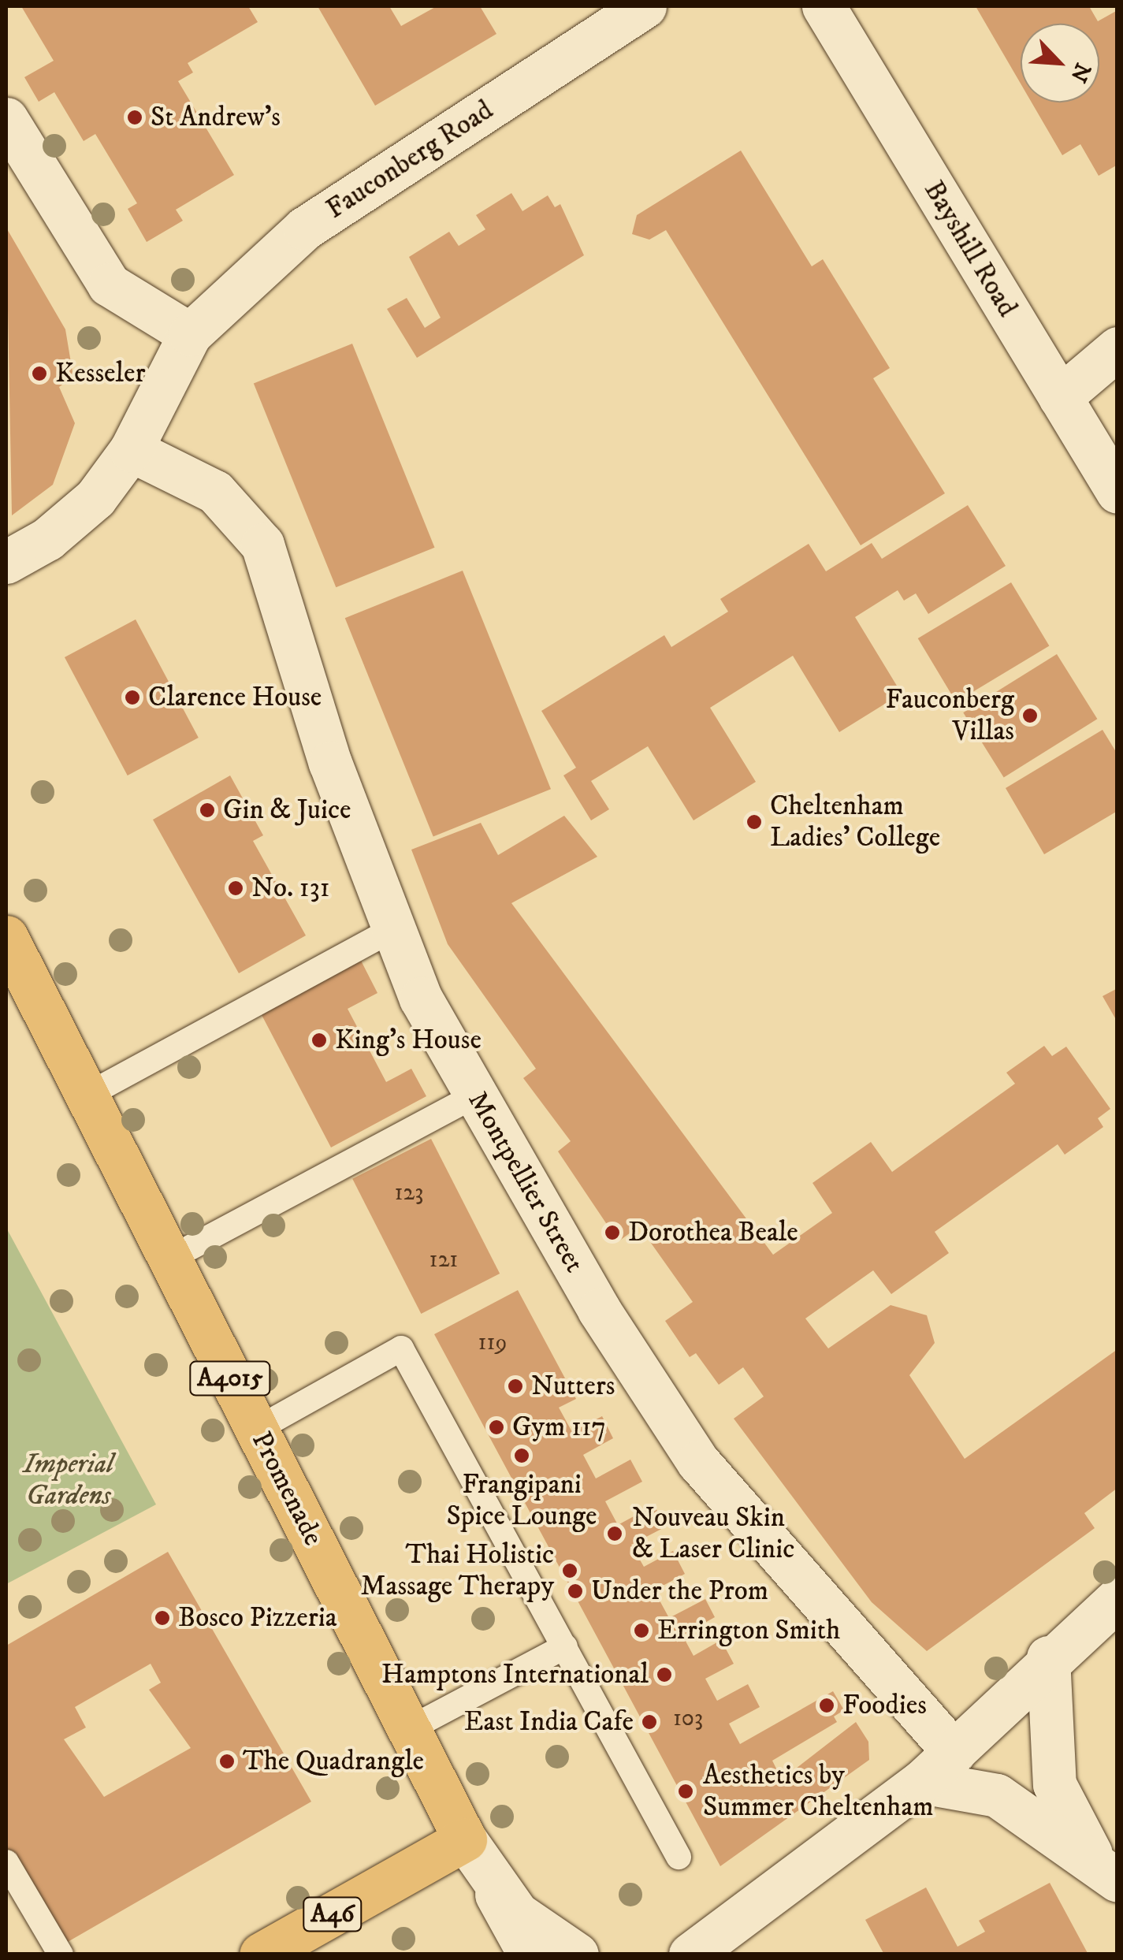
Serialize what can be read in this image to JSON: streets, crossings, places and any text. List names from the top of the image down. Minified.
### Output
{"streets":{"main road":["A4015","Promenade","A46"],"street":["Fauconberg Road","Bayshill Road","Montpellier Street"]},"crossings":[["A4015","Promenade"],["A4015","A46"],["Promenade","A46"]],"parks":["Imperial Gardens"],"places":["St Andrew's","Kesseler","Clarence House","Fauconberg Villas","Gin & Juice","Cheltenham Ladies' College","No. 131","King's House","Dorothea Beale","Nutters","Gym 117","Frangipani Spice Lounge","Nouveau Skin & Laser Clinic","Thai Holistic Massage Therapy","Under the Prom","Bosco Pizzeria","Errington Smith","Hamptons International","Foodies","East India Cafe","The Quadrangle","Aesthetics by Summer Cheltenham"],"house_numbers":["123","121","119","103"],"north":"bottom right"}
